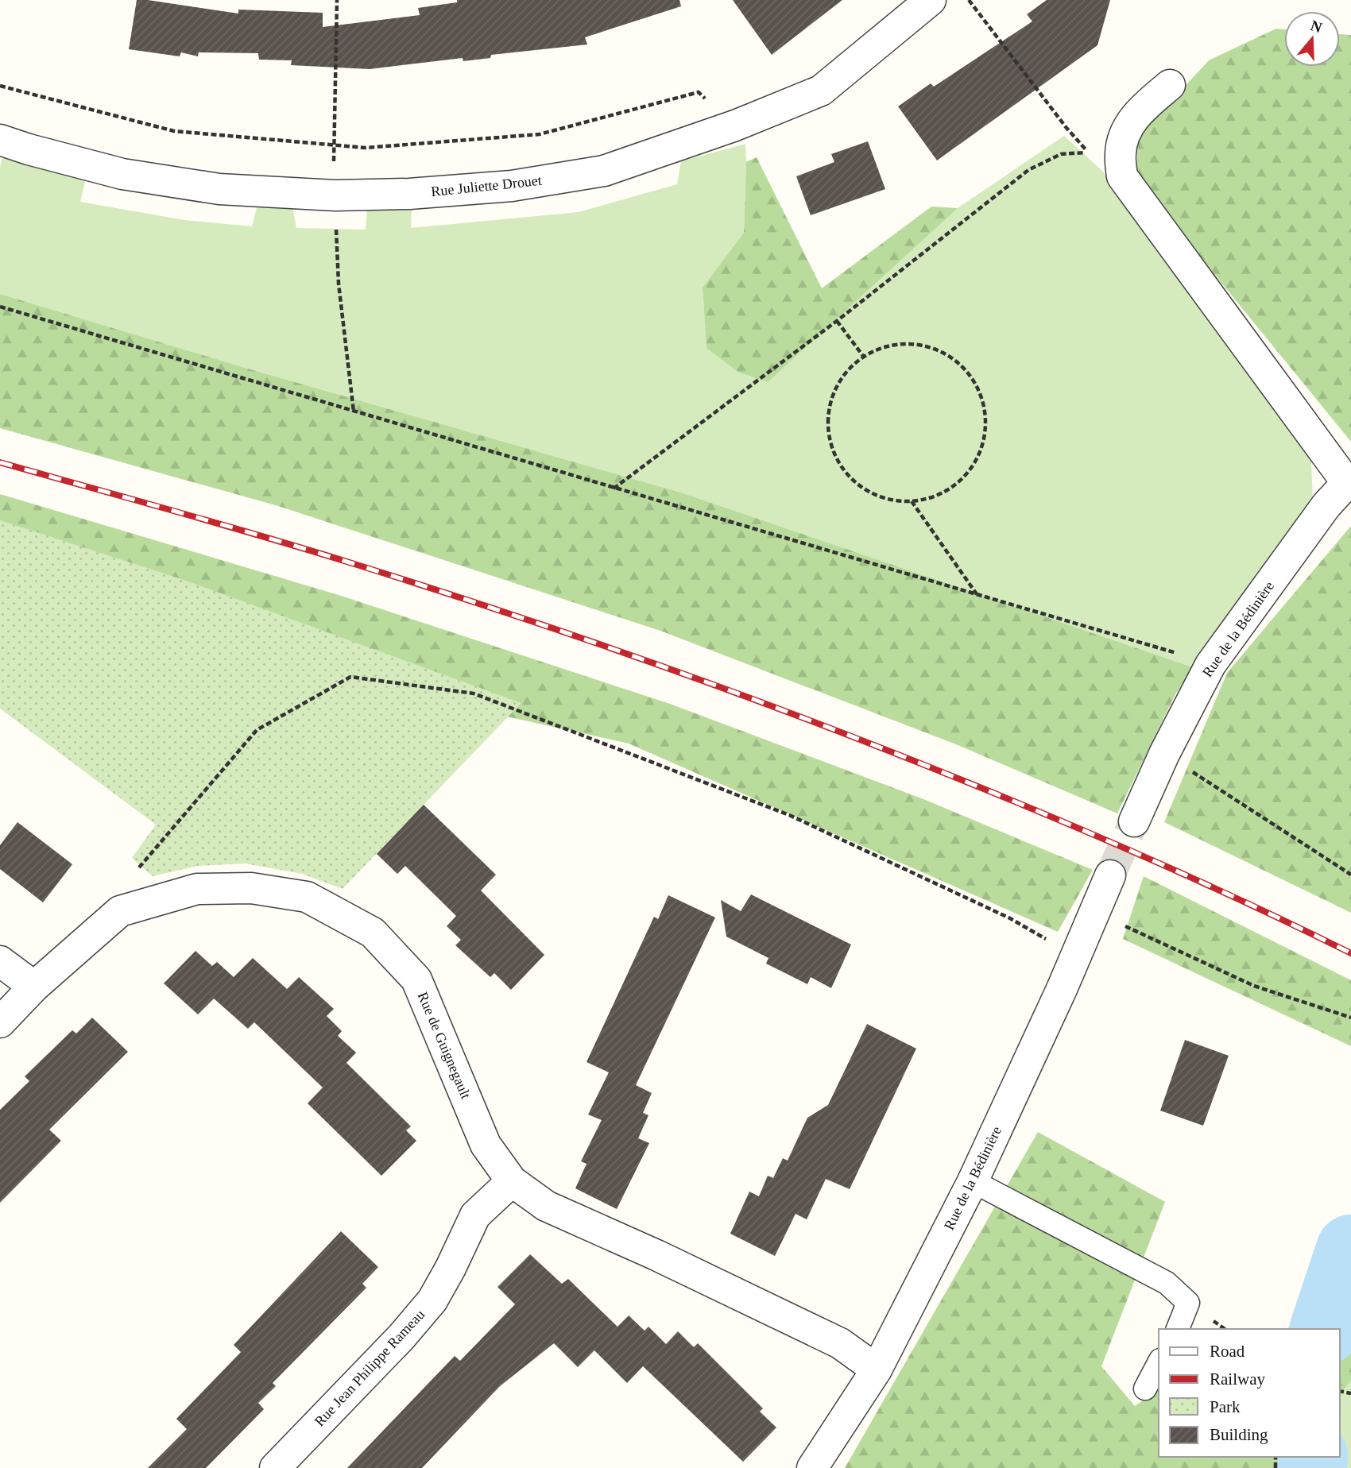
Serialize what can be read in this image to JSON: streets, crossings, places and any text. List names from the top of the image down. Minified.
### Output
{"streets":{"street":["Rue Juliette Drouet","Rue de la Bédinière","Rue de Guignegault","Rue Jean Philippe Rameau"]},"crossings":[["Rue de la Bédinière","Rue de Guignegault"],["Rue de Guignegault","Rue Jean Philippe Rameau"]],"legend":["Road","Railway","Park","Building"],"north":"top"}
